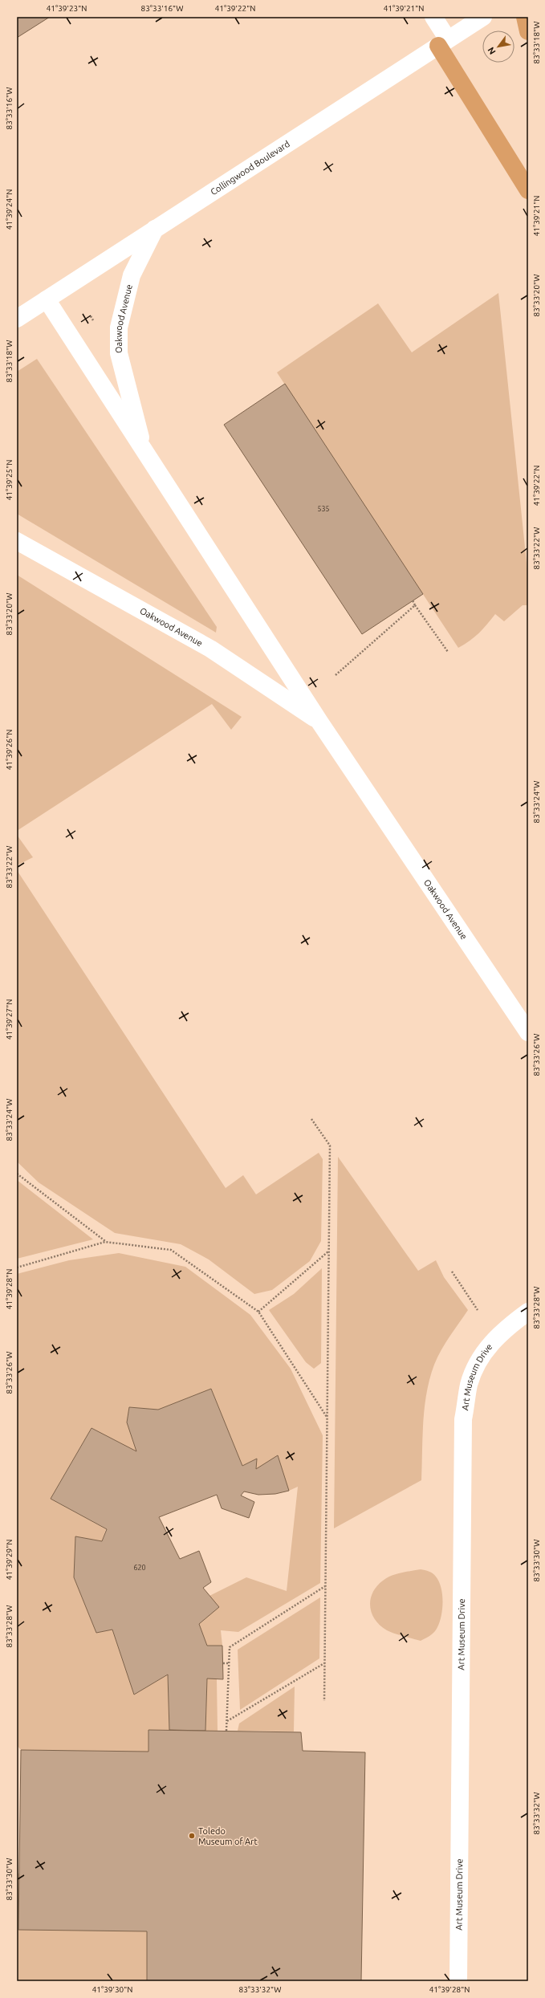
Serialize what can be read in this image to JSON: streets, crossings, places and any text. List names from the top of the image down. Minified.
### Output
{"streets":{"street":["Collingwood Boulevard","Oakwood Avenue","Art Museum Drive"]},"crossings":[["Collingwood Boulevard","Oakwood Avenue"]],"places":["Toledo Museum of Art"],"house_numbers":["535","620"],"north":"bottom left","coordinates":["41°39'23\"N","83°33'16\"W","41°39'22\"N","41°39'21\"N","83°33'18\"W","41°39'24\"N","83°33'20\"W","41°39'25\"N","83°33'22\"W","41°39'26\"N","83°33'24\"W","41°39'27\"N","83°33'26\"W","41°39'28\"N","83°33'28\"W","41°39'29\"N","83°33'30\"W","83°33'32\"W","41°39'30\"N"]}
